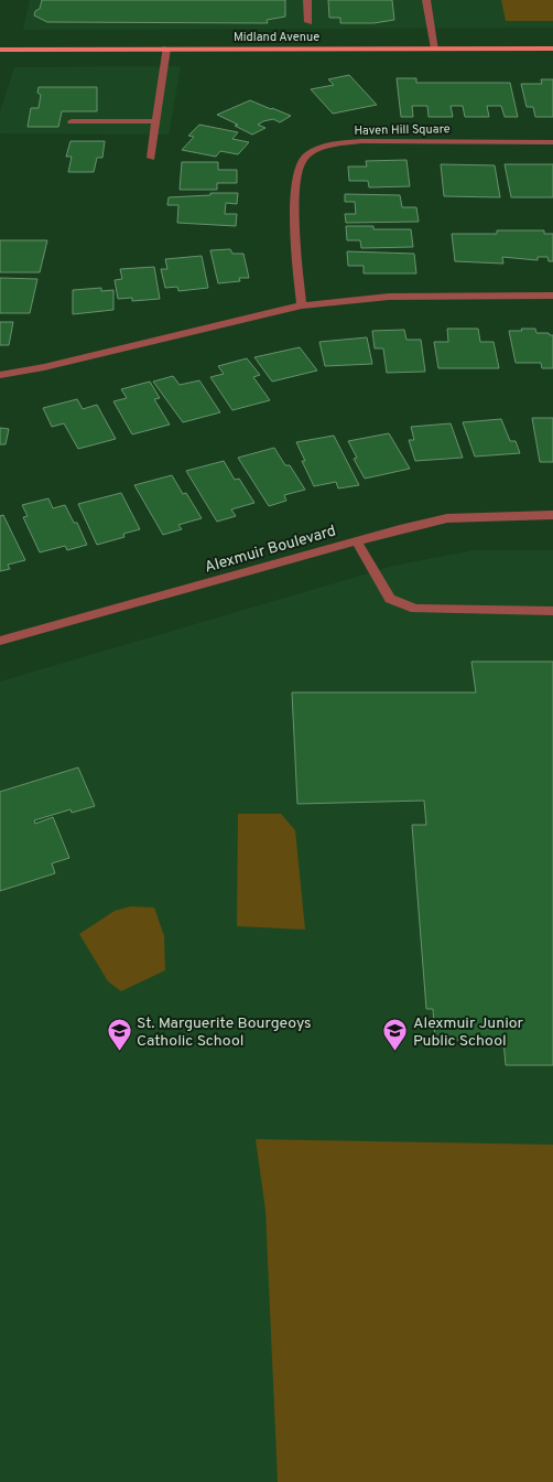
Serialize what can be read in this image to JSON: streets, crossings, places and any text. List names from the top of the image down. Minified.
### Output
{"streets":{"main road":["Midland Avenue"],"street":["Haven Hill Square","Alexmuir Boulevard"]},"places":{"school or university":["St. Marguerite Bourgeoys Catholic School","Alexmuir Junior Public School"]}}
